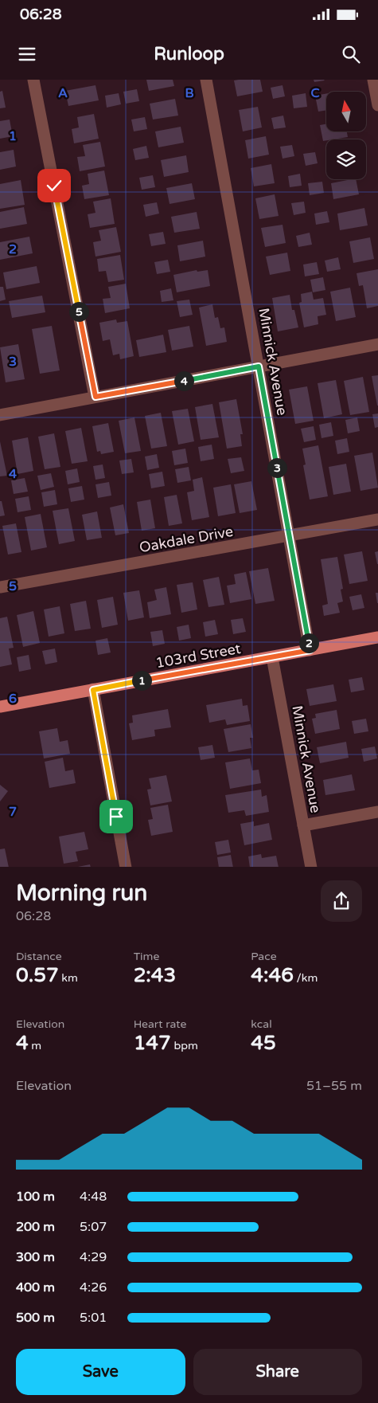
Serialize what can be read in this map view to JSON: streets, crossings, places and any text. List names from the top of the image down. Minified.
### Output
{"streets":{"main road":["103rd Street"],"street":["Minnick Avenue","Oakdale Drive"]},"crossings":[["Minnick Avenue","Oakdale Drive"],["Minnick Avenue","103rd Street"]],"north":"top","page":{"status":"06:28","header":"Runloop","pins":["5","4","3","2","1"],"heading":["Morning run","06:28"],"stats":[["Distance","0.57 km"],["Time","2:43"],["Pace","4:46 /km"],["Elevation","4 m"],["Heart rate","147 bpm"],["kcal","45"]],"chart":["Elevation","51–55 m"],"list":[{"name":"100 m","note":"4:48"},{"name":"200 m","note":"5:07"},{"name":"300 m","note":"4:29"},{"name":"400 m","note":"4:26"},{"name":"500 m","note":"5:01"}],"buttons":["Save","Share"]},"grid":{"columns":["A","B","C"],"rows":["1","2","3","4","5","6","7"]}}
